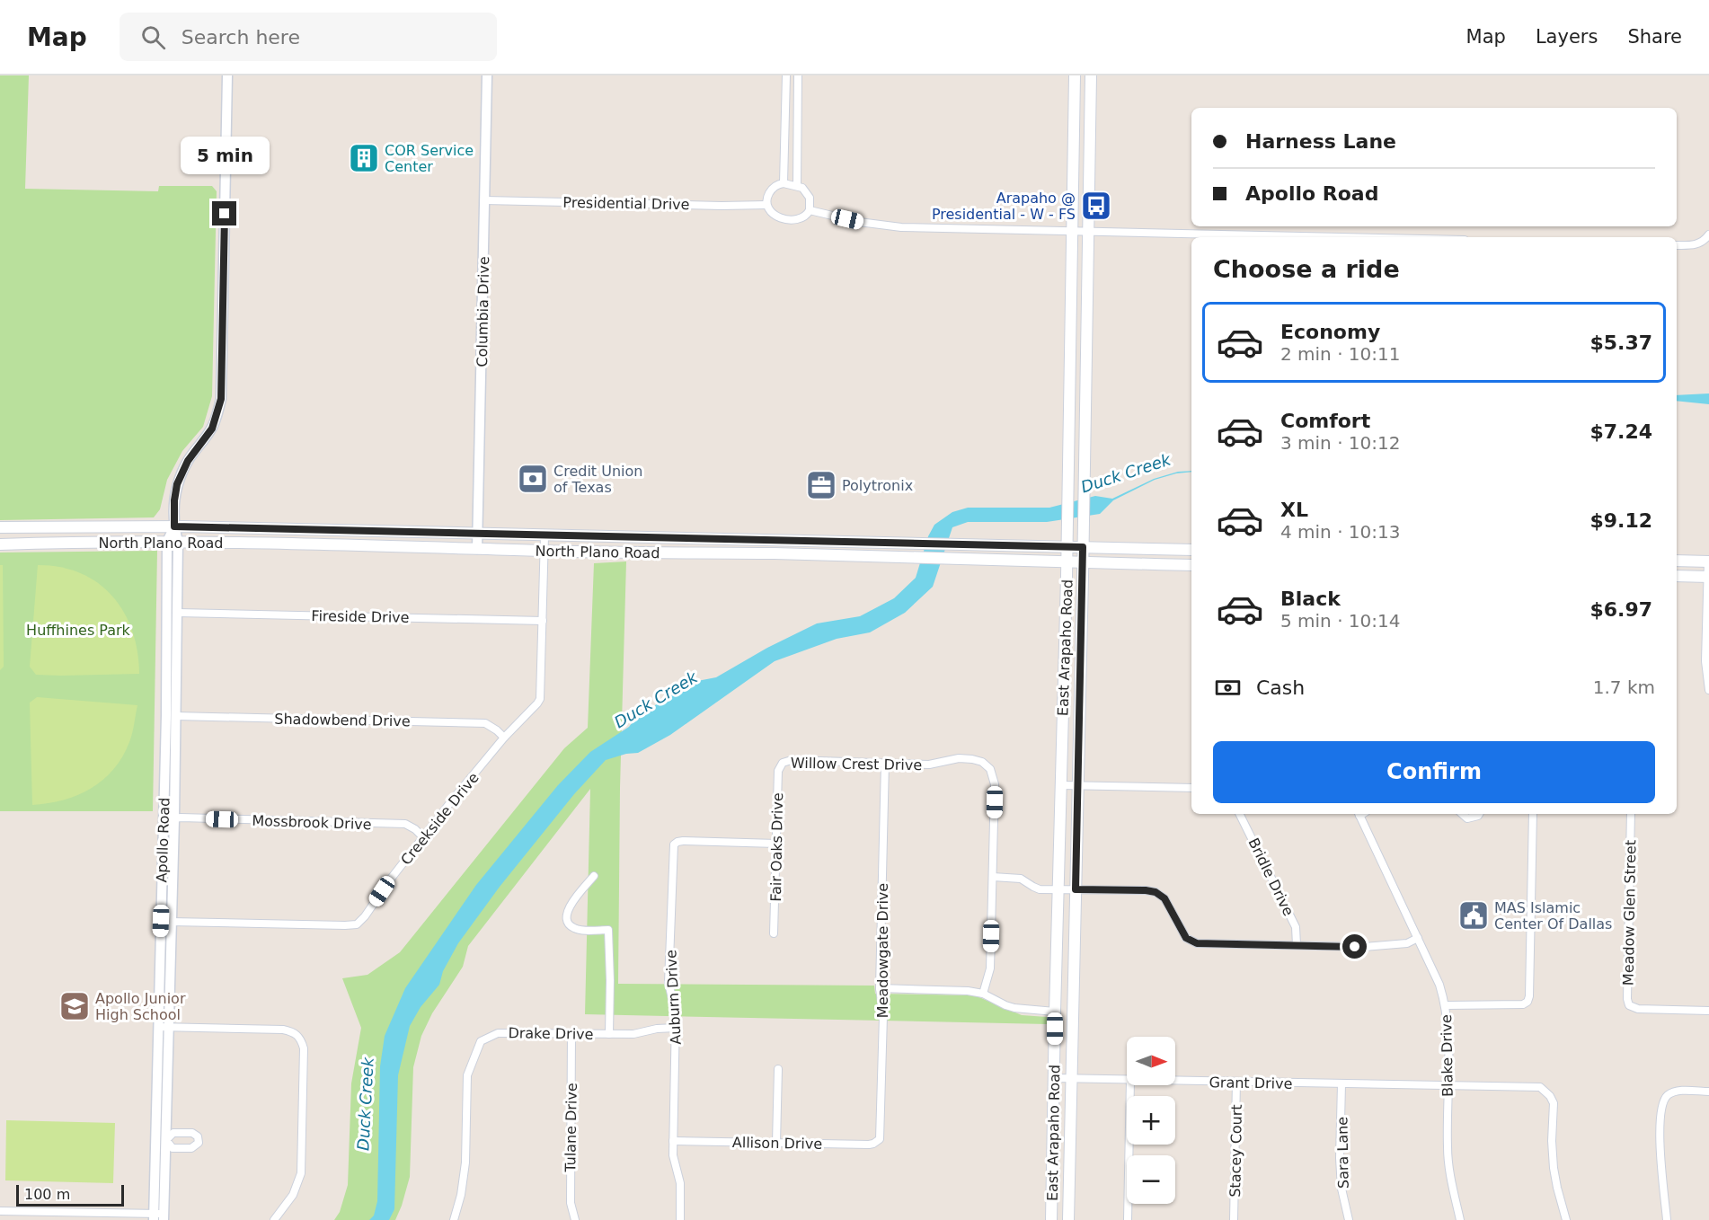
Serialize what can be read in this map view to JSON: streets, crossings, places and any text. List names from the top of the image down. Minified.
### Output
{"streets":{"main road":["North Plano Road","East Arapaho Road"],"street":["Presidential Drive","Columbia Drive","Fireside Drive","Shadowbend Drive","Willow Crest Drive","Creekside Drive","Mossbrook Drive","Apollo Road","Fair Oaks Drive","Bridle Drive","Meadow Glen Street","Meadowgate Drive","Auburn Drive","Drake Drive","Blake Drive","Grant Drive","Tulane Drive","Allison Drive","Stacey Court","Sara Lane"]},"crossings":[["Presidential Drive","Columbia Drive"],["Columbia Drive","North Plano Road"],["North Plano Road","East Arapaho Road"],["North Plano Road","Creekside Drive"],["North Plano Road","Apollo Road"],["Fireside Drive","Creekside Drive"],["Fireside Drive","Apollo Road"],["East Arapaho Road","Grant Drive"],["Shadowbend Drive","Creekside Drive"],["Shadowbend Drive","Apollo Road"],["Willow Crest Drive","Fair Oaks Drive"],["Willow Crest Drive","Meadowgate Drive"],["Creekside Drive","Mossbrook Drive"],["Creekside Drive","Apollo Road"],["Mossbrook Drive","Apollo Road"],["Fair Oaks Drive","Auburn Drive"],["Meadowgate Drive","Allison Drive"],["Auburn Drive","Drake Drive"],["Auburn Drive","Allison Drive"],["Drake Drive","Tulane Drive"],["Blake Drive","Grant Drive"],["Grant Drive","Stacey Court"],["Grant Drive","Sara Lane"]],"water":["Duck Creek"],"parks":["Huffhines Park"],"places":{"building":["COR Service Center"],"bus stop":["Arapaho @ Presidential - W - FS"],"bank":["Credit Union of Texas"],"office":["Polytronix"],"public building":["MAS Islamic Center Of Dallas"],"school or university":["Apollo Junior High School"]},"scale_bar":"100 m","north":"right","page":{"header":"Map","search":"Search here","nav":["Map","Layers","Share"],"banner":["Harness Lane","Apollo Road"],"bubble":"5 min","heading":"Choose a ride","list":[{"name":"Economy","note":"2 min · 10:11","value":"$5.37"},{"name":"Comfort","note":"3 min · 10:12","value":"$7.24"},{"name":"XL","note":"4 min · 10:13","value":"$9.12"},{"name":"Black","note":"5 min · 10:14","value":"$6.97"}],"pay":["Cash","1.7 km"],"buttons":"Confirm","map_buttons":["+","−"],"scale":"100 m"}}
